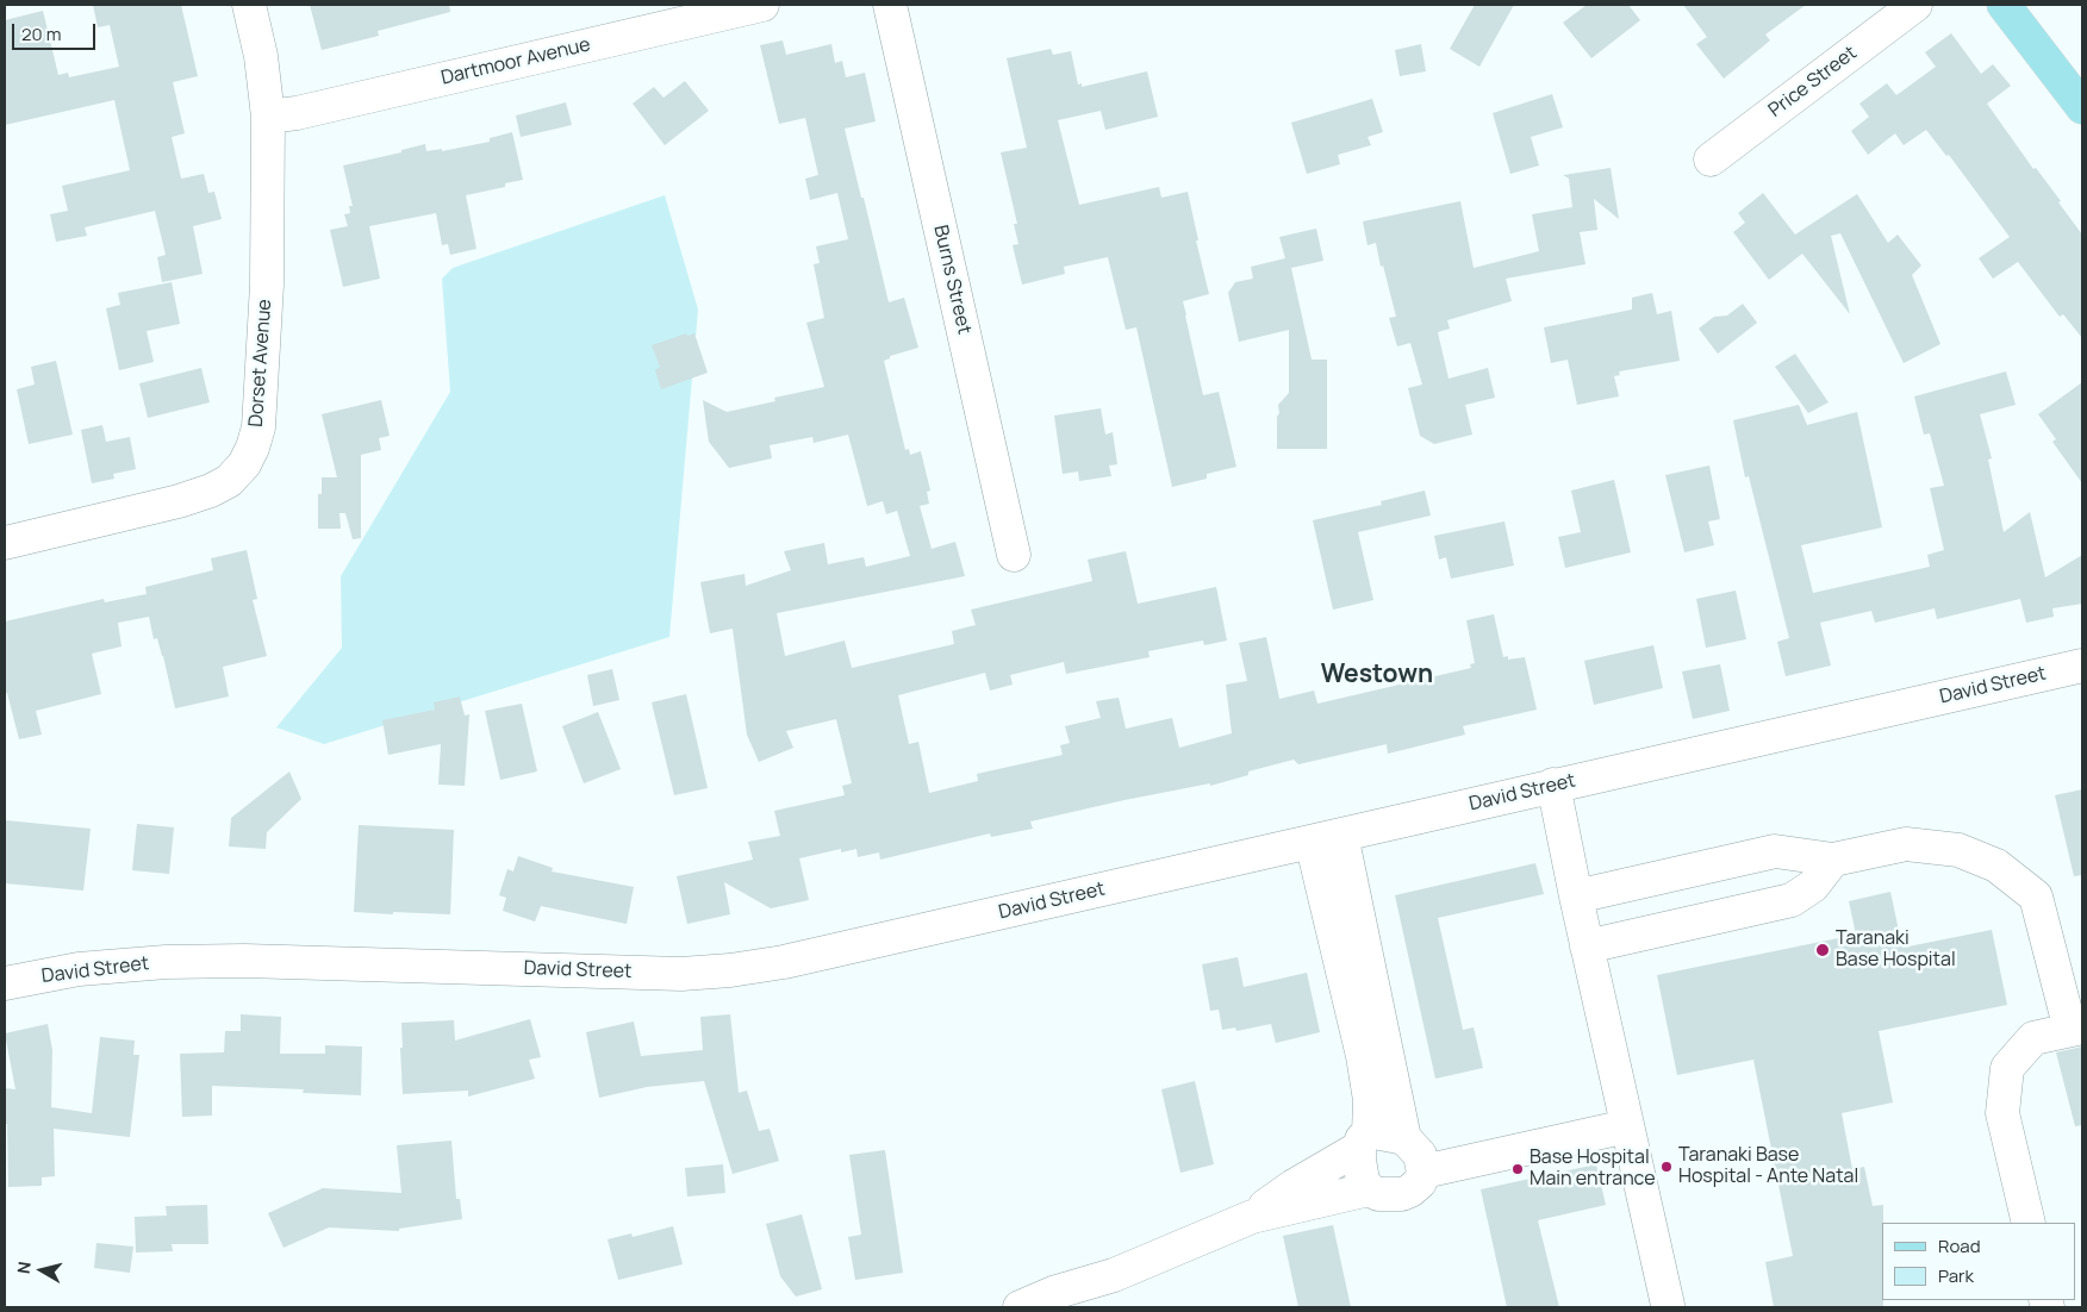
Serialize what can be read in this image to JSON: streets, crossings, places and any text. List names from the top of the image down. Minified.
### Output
{"streets":{"street":["Dartmoor Avenue","Price Street","Burns Street","Dorset Avenue","David Street"]},"crossings":[["Dartmoor Avenue","Dorset Avenue"]],"districts":["Westown"],"places":["Taranaki Base Hospital","Taranaki Base Hospital - Ante Natal","Base Hospital Main entrance"],"legend":["Road","Park"],"scale_bar":"20 m","north":"left"}
